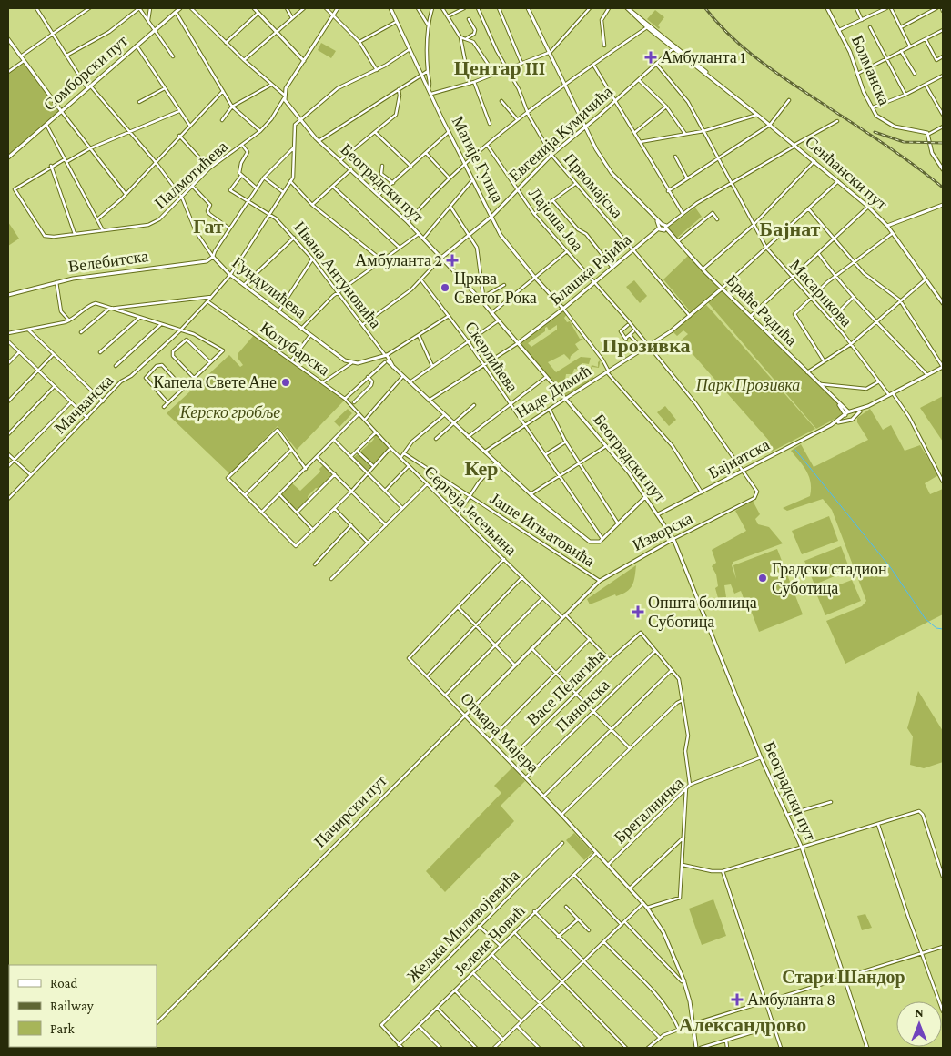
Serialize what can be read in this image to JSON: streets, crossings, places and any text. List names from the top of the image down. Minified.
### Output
{"streets":{"street":["Болманска","Сомборски пут","Евгенија Кумичића","Матије Гупца","Сенћански пут","Палмотићева","Београдски пут","Првомајска","Лајоша Јоа","Велебитска","Блашка Рајића","Ивана Антуновића","Гундулићева","Масарикова","Браће Радића","Колубарска","Скерлићева","Наде Димић","Мачванска","Бајнатска","Сергеја Јесењина","Јаше Игњатовића","Изворска","Васе Пелагића","Панонска","Отмара Мајера","Брегалничка","Пачирски пут","Жељка Миливојевића","Јелене Човић"]},"crossings":[["Сомборски пут","Гундулићева"],["Евгенија Кумичића","Матије Гупца"],["Евгенија Кумичића","Сенћански пут"],["Евгенија Кумичића","Београдски пут"],["Евгенија Кумичића","Првомајска"],["Евгенија Кумичића","Лајоша Јоа"],["Евгенија Кумичића","Масарикова"],["Евгенија Кумичића","Браће Радића"],["Матије Гупца","Блашка Рајића"],["Палмотићева","Београдски пут"],["Палмотићева","Гундулићева"],["Београдски пут","Блашка Рајића"],["Београдски пут","Наде Димић"],["Београдски пут","Бајнатска"],["Београдски пут","Изворска"],["Београдски пут","Брегалничка"],["Првомајска","Блашка Рајића"],["Првомајска","Наде Димић"],["Лајоша Јоа","Блашка Рајића"],["Лајоша Јоа","Наде Димић"],["Лајоша Јоа","Бајнатска"],["Лајоша Јоа","Изворска"],["Велебитска","Гундулићева"],["Блашка Рајића","Браће Радића"],["Блашка Рајића","Скерлићева"],["Ивана Антуновића","Мачванска"],["Гундулићева","Мачванска"],["Масарикова","Бајнатска"],["Браће Радића","Наде Димић"],["Браће Радића","Бајнатска"],["Колубарска","Мачванска"],["Колубарска","Сергеја Јесењина"],["Скерлићева","Наде Димић"],["Бајнатска","Изворска"],["Сергеја Јесењина","Изворска"],["Сергеја Јесењина","Васе Пелагића"],["Сергеја Јесењина","Пачирски пут"],["Јаше Игњатовића","Изворска"],["Изворска","Пачирски пут"],["Васе Пелагића","Панонска"],["Васе Пелагића","Отмара Мајера"],["Панонска","Отмара Мајера"],["Отмара Мајера","Брегалничка"],["Отмара Мајера","Пачирски пут"],["Отмара Мајера","Јелене Човић"],["Жељка Миливојевића","Јелене Човић"]],"districts":["Центар III","Гат","Бајнат","Прозивка","Кер","Стари Шандор","Александрово"],"parks":["Парк Прозивка","Керско гробље"],"places":{"health":["Амбуланта 1","Амбуланта 2","Општа болница Суботица","Амбуланта 8"],"other":["Црква Светог Рока","Капела Свете Ане","Градски стадион Суботица"]},"legend":["Road","Railway","Park"],"north":"top"}
